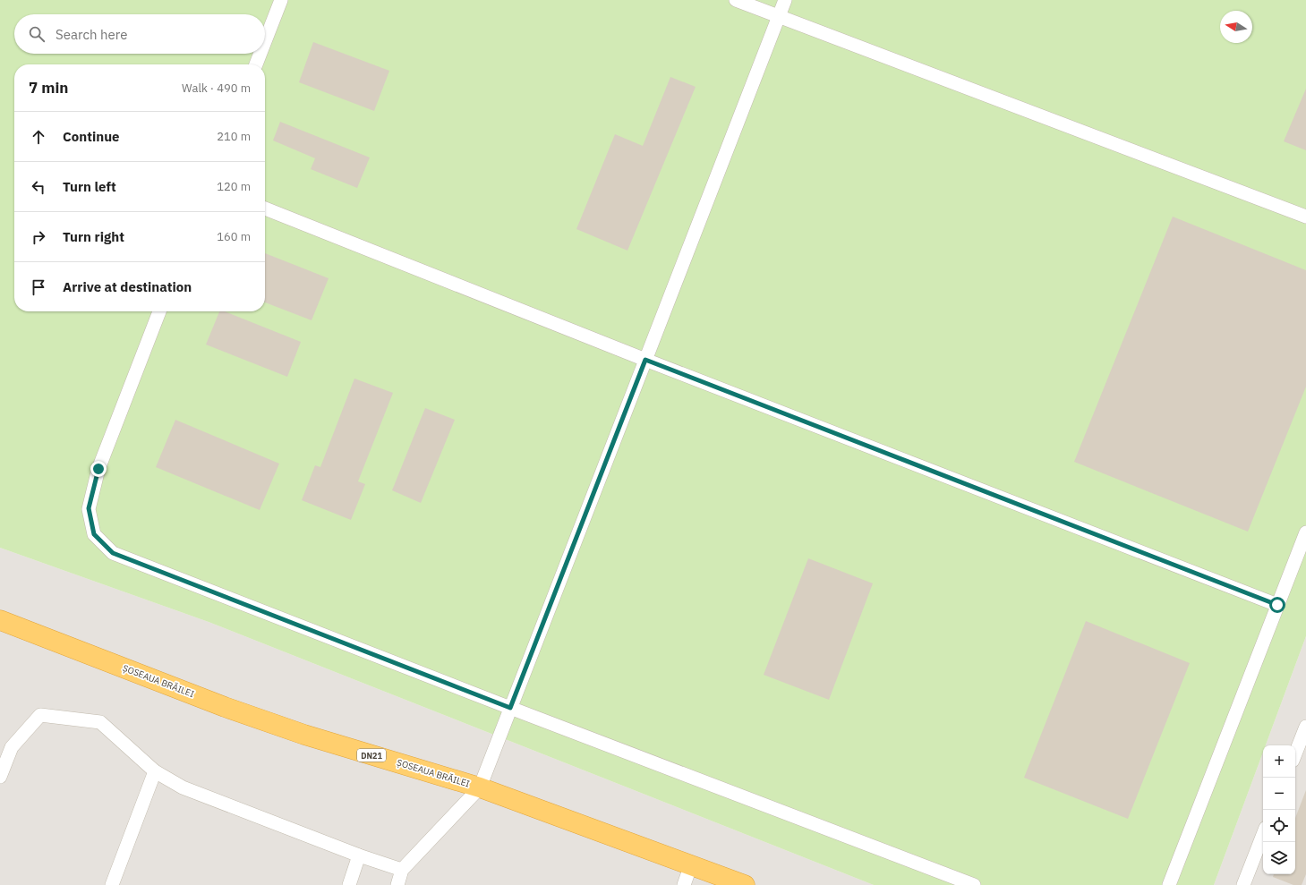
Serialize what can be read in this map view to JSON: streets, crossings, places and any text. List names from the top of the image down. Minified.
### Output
{"streets":{"highway":["ȘOSEAUA BRĂILEI","DN21"]},"north":"left","page":{"search":"Search here","heading":["7 min","Walk · 490 m"],"list":[["Continue","210 m"],["Turn left","120 m"],["Turn right","160 m"],"Arrive at destination"],"map_buttons":["+","−"]}}
